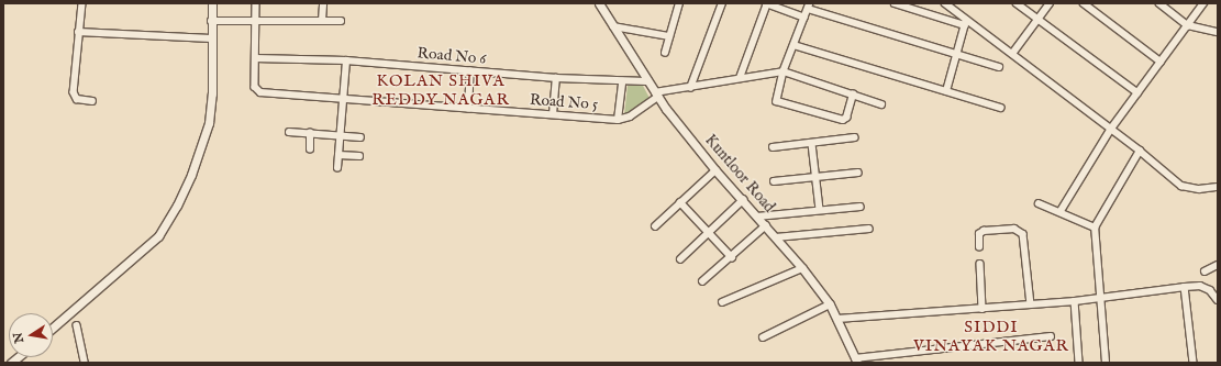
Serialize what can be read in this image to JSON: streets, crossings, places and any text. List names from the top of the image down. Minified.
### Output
{"streets":{"street":["Road No 6","Road No 5","Kuntloor Road"]},"crossings":[["Road No 6","Road No 5"],["Road No 6","Kuntloor Road"],["Road No 5","Kuntloor Road"]],"districts":["KOLAN SHIVA REDDY NAGAR","SIDDI VINAYAK NAGAR"],"north":"left"}
